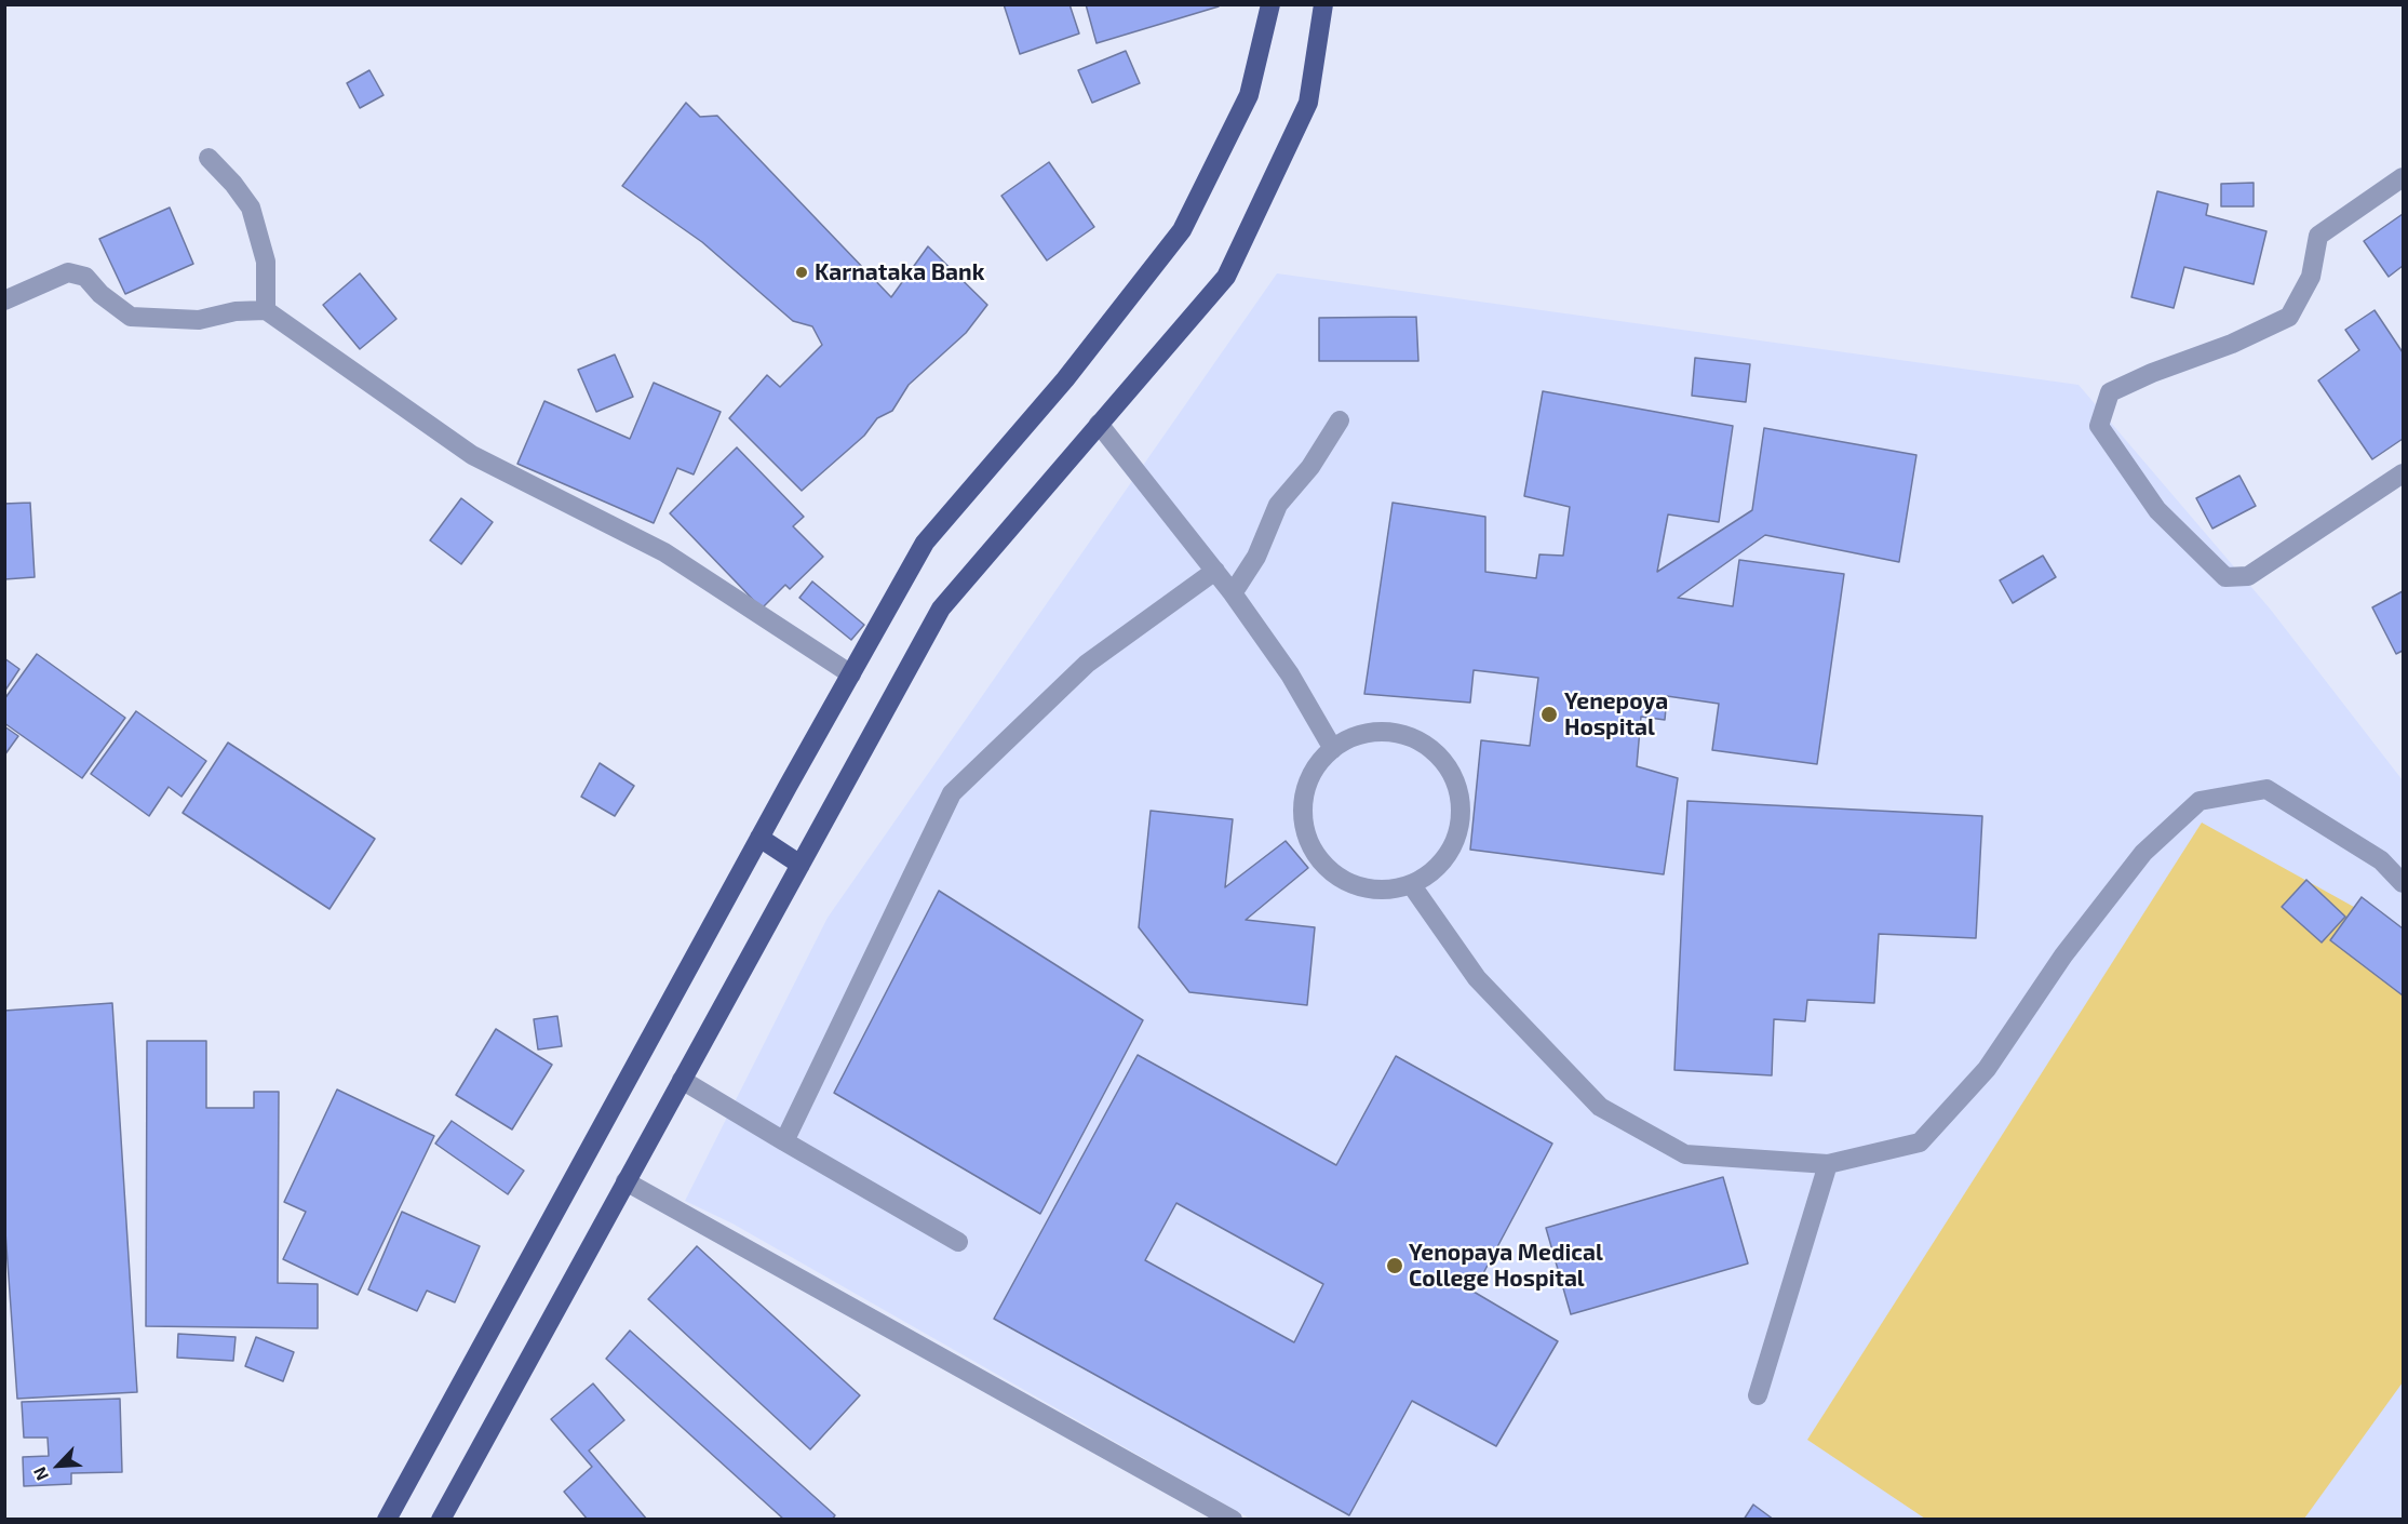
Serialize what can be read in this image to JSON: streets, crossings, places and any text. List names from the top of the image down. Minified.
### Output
{"places":["Karnataka Bank","Yenepoya Hospital","Yenopaya Medical College Hospital"],"north":"bottom left"}
